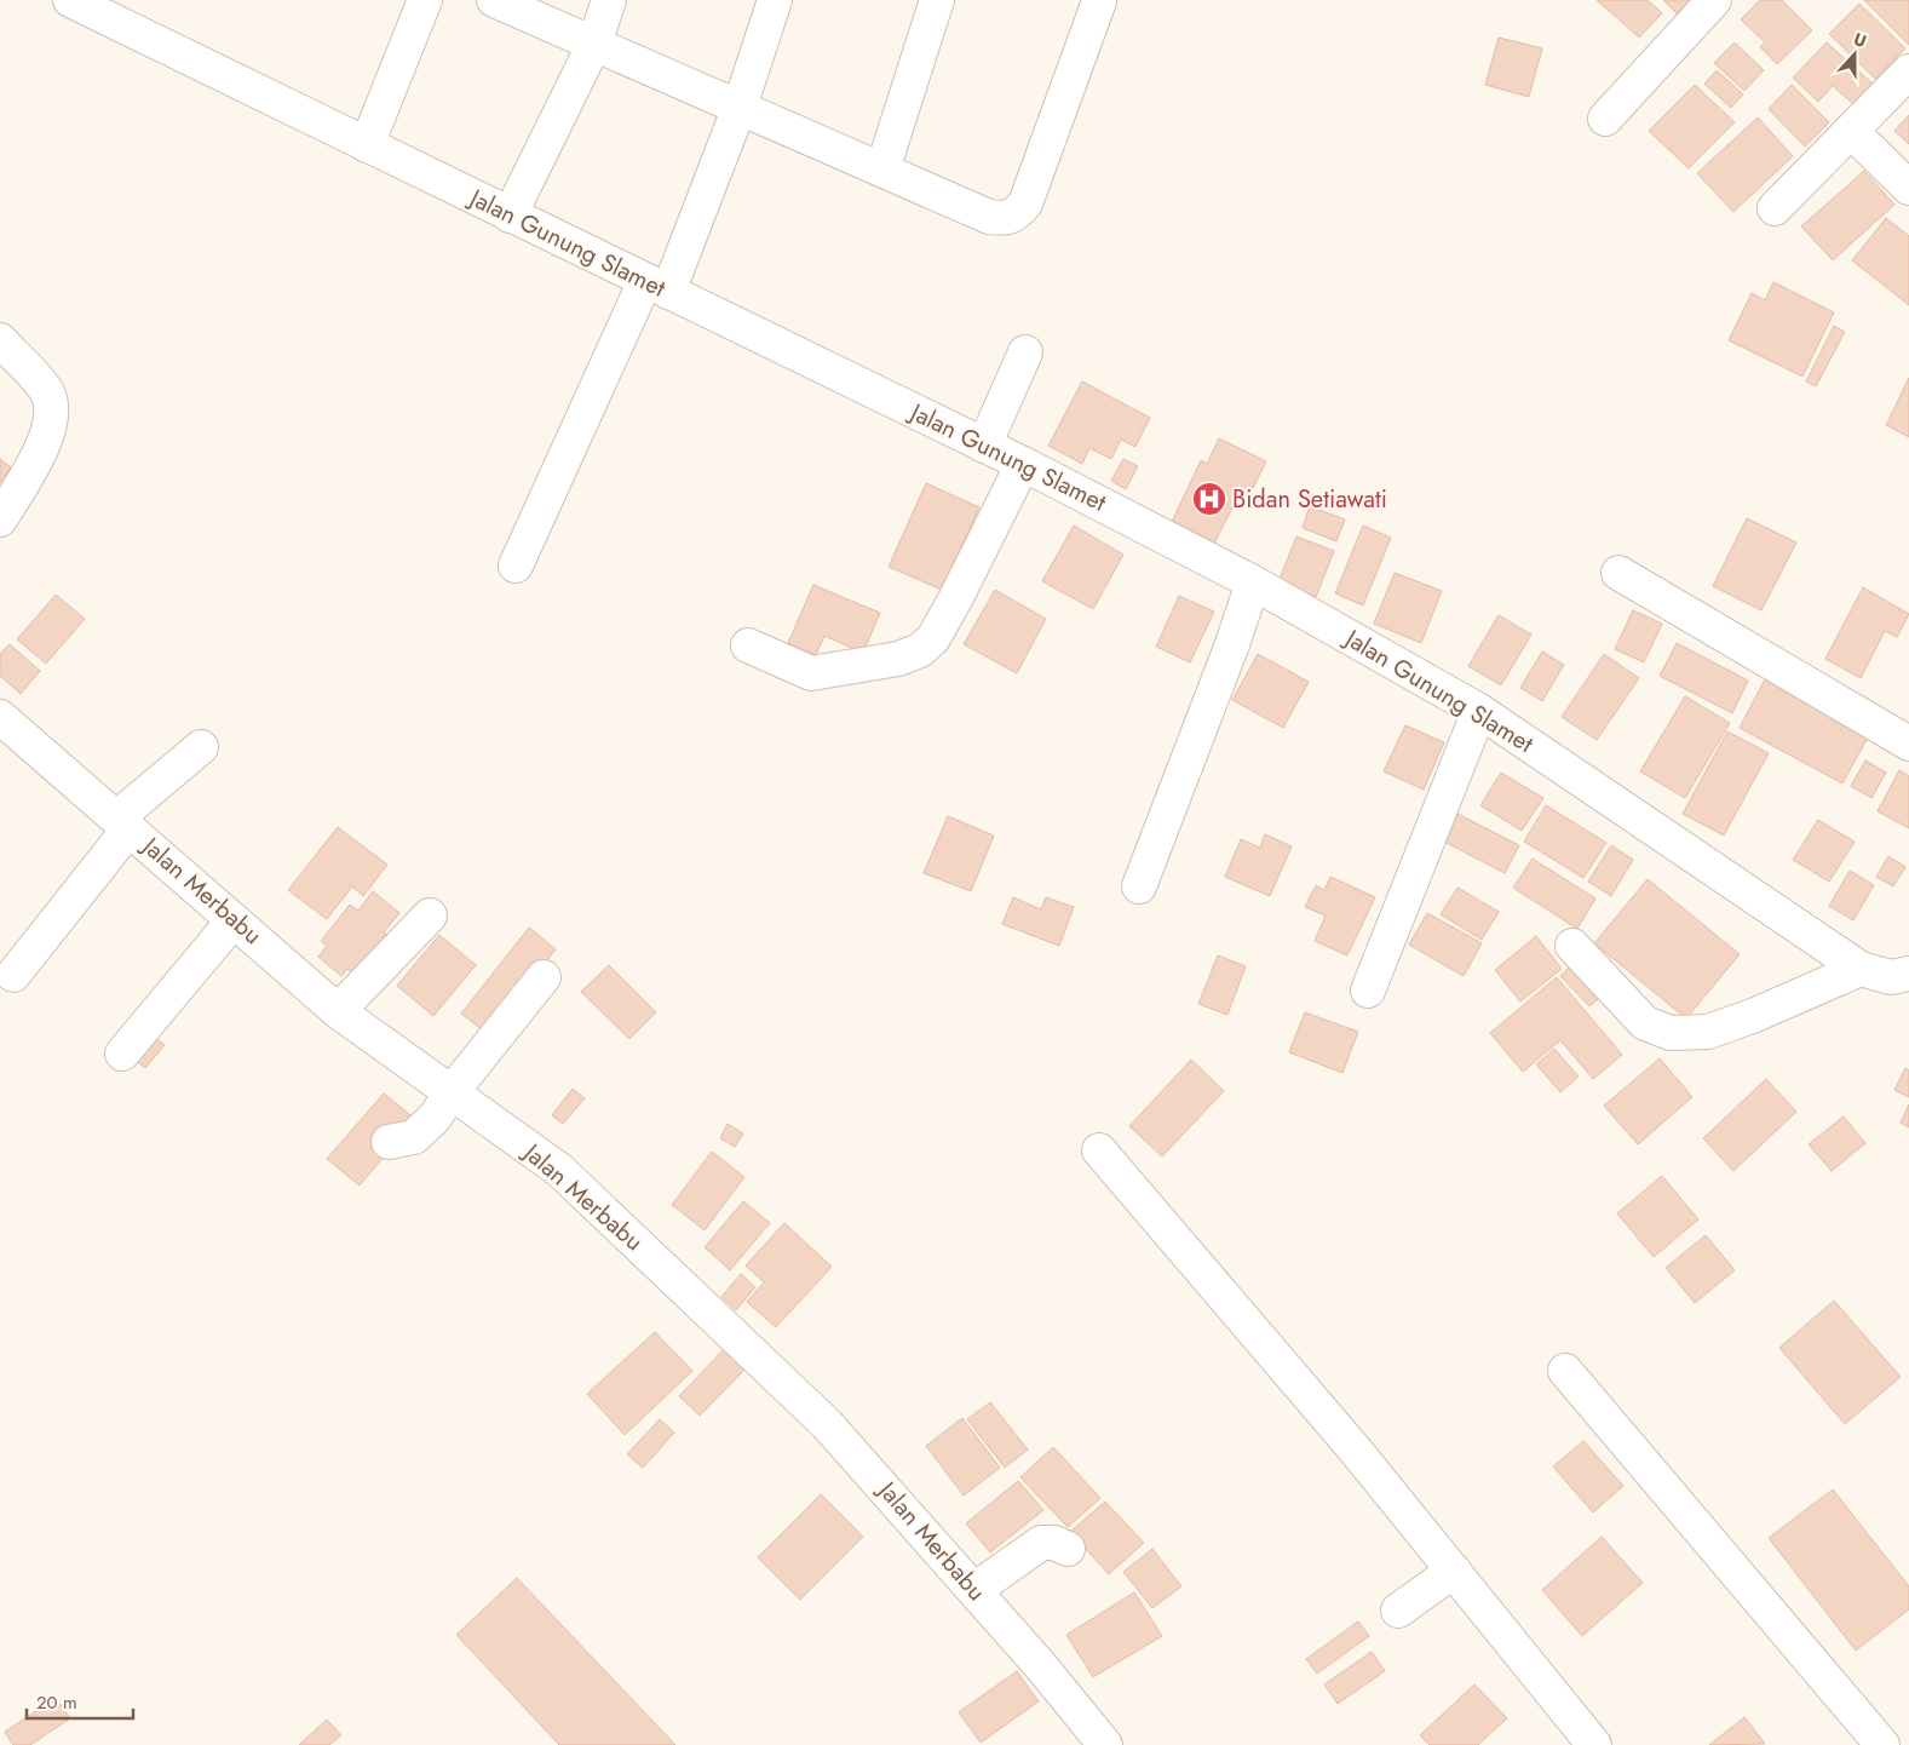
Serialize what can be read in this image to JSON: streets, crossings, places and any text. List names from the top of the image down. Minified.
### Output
{"streets":{"street":["Jalan Gunung Slamet","Jalan Merbabu"]},"places":{"hospital":["Bidan Setiawati"]},"scale_bar":"20 m","north":"top"}
